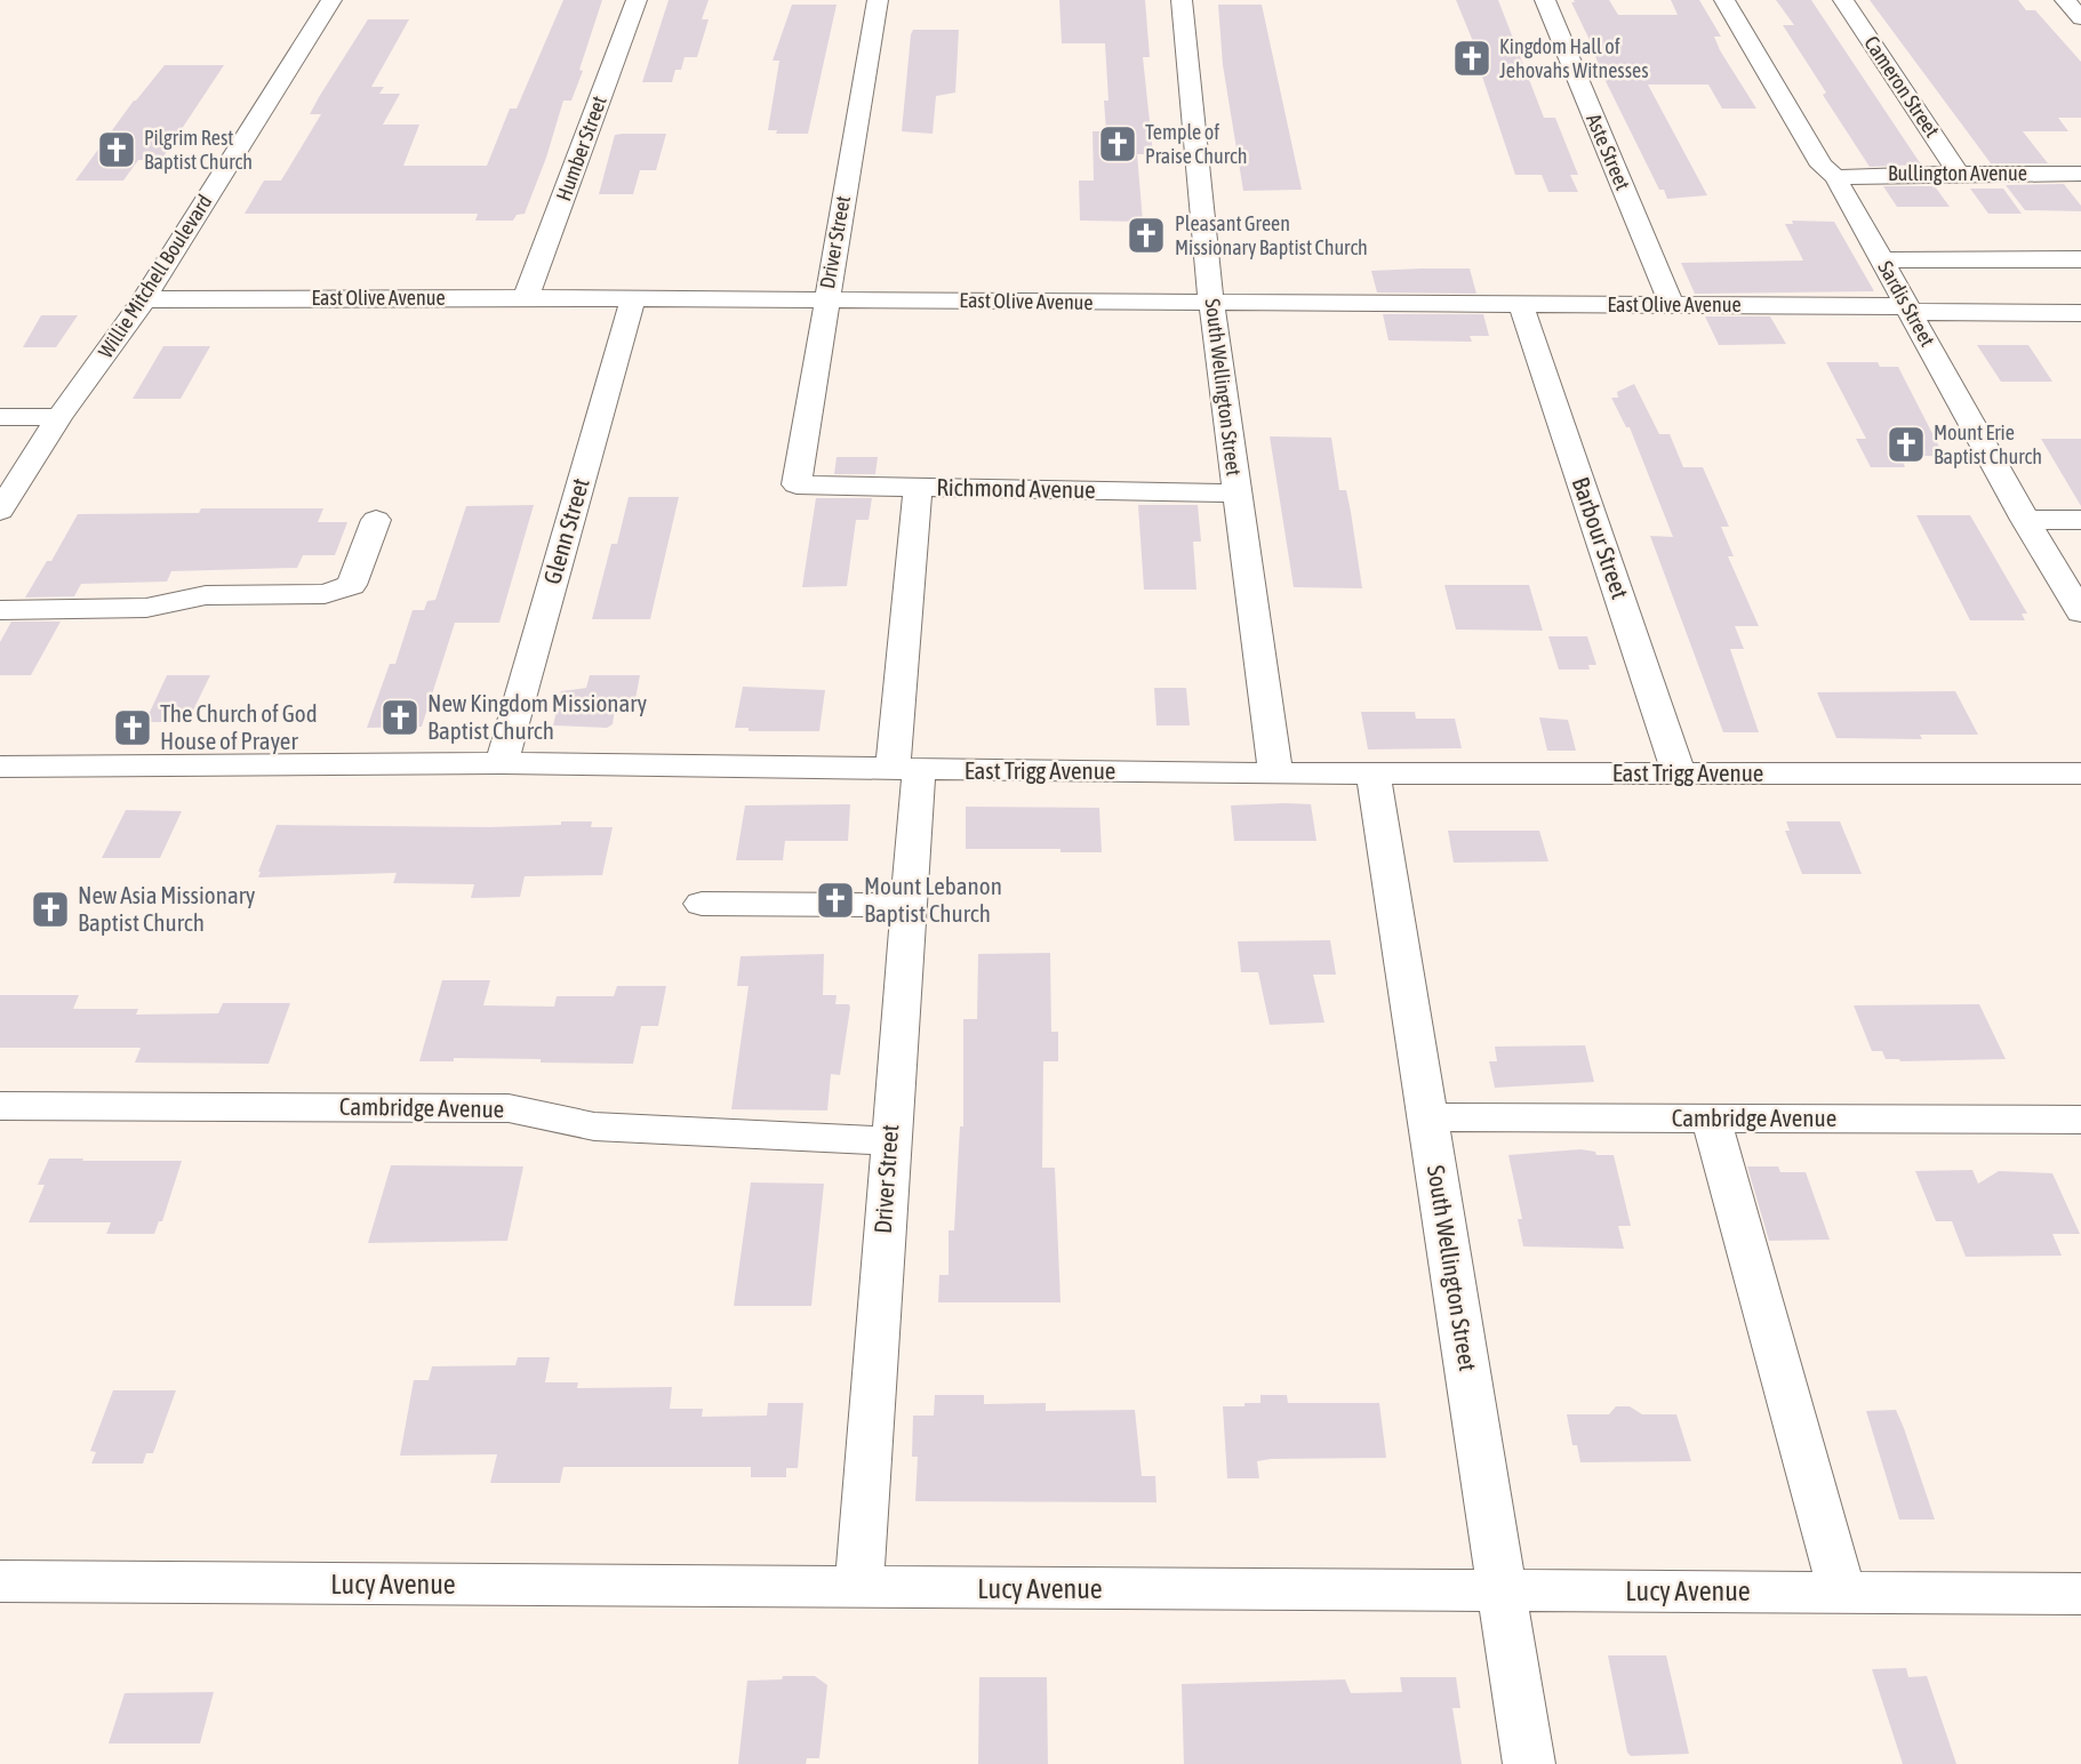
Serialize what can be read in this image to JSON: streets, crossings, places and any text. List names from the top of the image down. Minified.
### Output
{"streets":{"street":["Cameron Street","Humber Street","Aste Street","Bullington Avenue","Driver Street","Willie Mitchell Boulevard","East Olive Avenue","Sardis Street","South Wellington Street","Richmond Avenue","Glenn Street","Barbour Street","East Trigg Avenue","Cambridge Avenue","Lucy Avenue"]},"crossings":[["Cameron Street","Bullington Avenue"],["Humber Street","East Olive Avenue"],["Aste Street","East Olive Avenue"],["Bullington Avenue","Sardis Street"],["Driver Street","East Olive Avenue"],["Driver Street","Richmond Avenue"],["Driver Street","East Trigg Avenue"],["Driver Street","Cambridge Avenue"],["Driver Street","Lucy Avenue"],["Willie Mitchell Boulevard","East Olive Avenue"],["East Olive Avenue","Sardis Street"],["East Olive Avenue","South Wellington Street"],["East Olive Avenue","Glenn Street"],["East Olive Avenue","Barbour Street"],["South Wellington Street","Richmond Avenue"],["South Wellington Street","East Trigg Avenue"],["South Wellington Street","Cambridge Avenue"],["South Wellington Street","Lucy Avenue"],["Glenn Street","East Trigg Avenue"],["Barbour Street","East Trigg Avenue"]],"places":{"church":["Kingdom Hall of Jehovahs Witnesses","Temple of Praise Church","Pilgrim Rest Baptist Church","Pleasant Green Missionary Baptist Church","Mount Erie Baptist Church","New Kingdom Missionary Baptist Church","The Church of God House of Prayer","Mount Lebanon Baptist Church","New Asia Missionary Baptist Church"]}}
